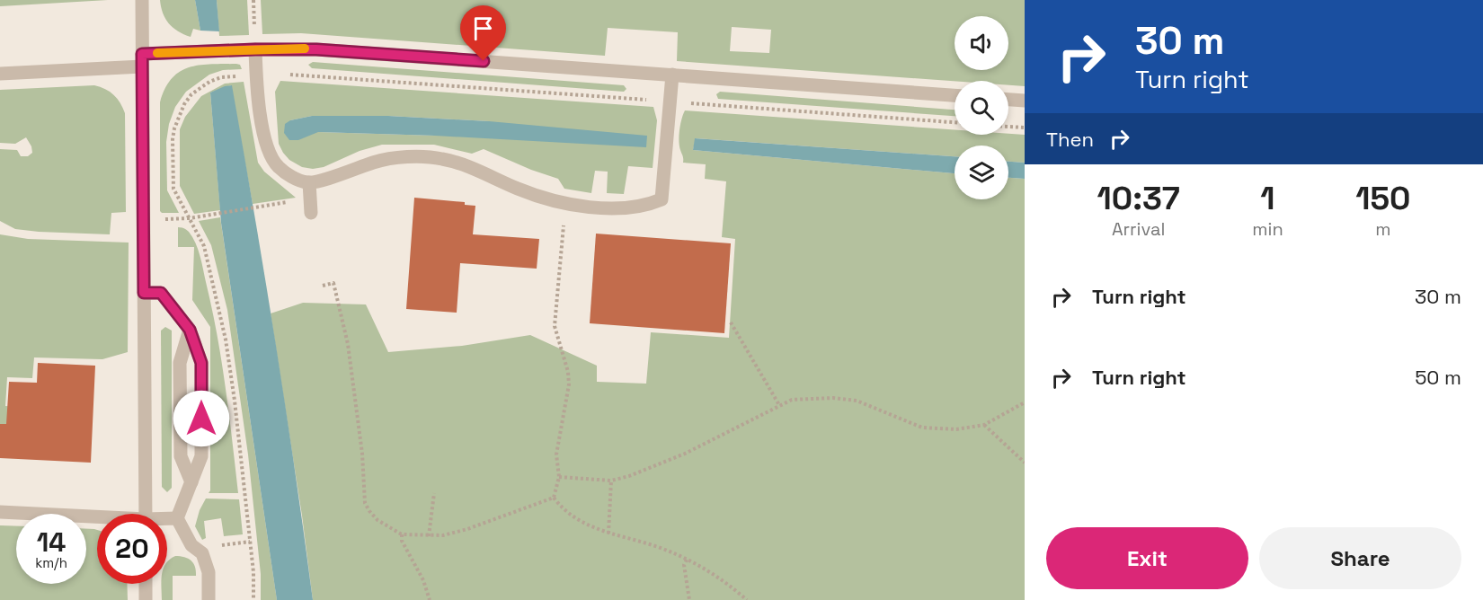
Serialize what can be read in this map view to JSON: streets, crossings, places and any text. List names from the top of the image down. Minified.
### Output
{"page":{"turn":["30 m","Turn right"],"then":"Then","eta":["10:37","Arrival","1","min","150","m"],"list":[{"name":"Turn right","value":"30 m"},{"name":"Turn right","value":"50 m"}],"speed":"14 km/h","limit":"20","buttons":["Exit","Share"]}}
